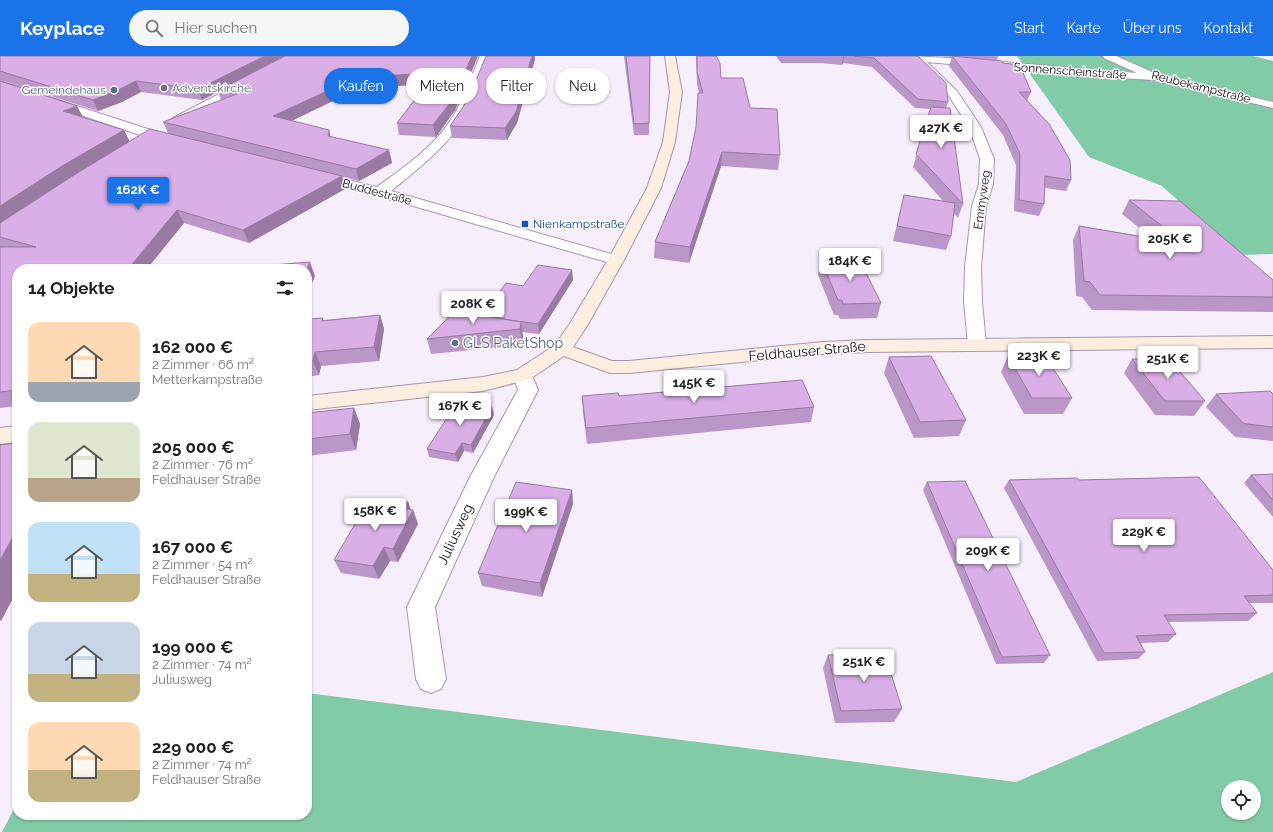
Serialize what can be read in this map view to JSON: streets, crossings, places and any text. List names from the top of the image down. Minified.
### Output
{"streets":{"street":["Sonnenscheinstraße","Reubekampstraße","Buddestraße","Emmyweg","Feldhauser Straße","Juliusweg"]},"crossings":[["Sonnenscheinstraße","Reubekampstraße"],["Sonnenscheinstraße","Emmyweg"],["Emmyweg","Feldhauser Straße"]],"places":{"other":["Adventskirche","Gemeindehaus","GLS PaketShop"],"transit":["Nienkampstraße"]},"page":{"header":"Keyplace","search":"Hier suchen","nav":["Start","Karte","Über uns","Kontakt"],"chip":["Kaufen","Mieten","Filter","Neu"],"price":["427K €","162K €","205K €","184K €","208K €","223K €","251K €","145K €","167K €","158K €","199K €","229K €","209K €","251K €"],"heading":"14 Objekte","list":[{"name":"162 000 €","note":"2 Zimmer · 66 m² · Metterkampstraße"},{"name":"205 000 €","note":"2 Zimmer · 76 m² · Feldhauser Straße"},{"name":"167 000 €","note":"2 Zimmer · 54 m² · Feldhauser Straße"},{"name":"199 000 €","note":"2 Zimmer · 74 m² · Juliusweg"},{"name":"229 000 €","note":"2 Zimmer · 74 m² · Feldhauser Straße"}]}}
